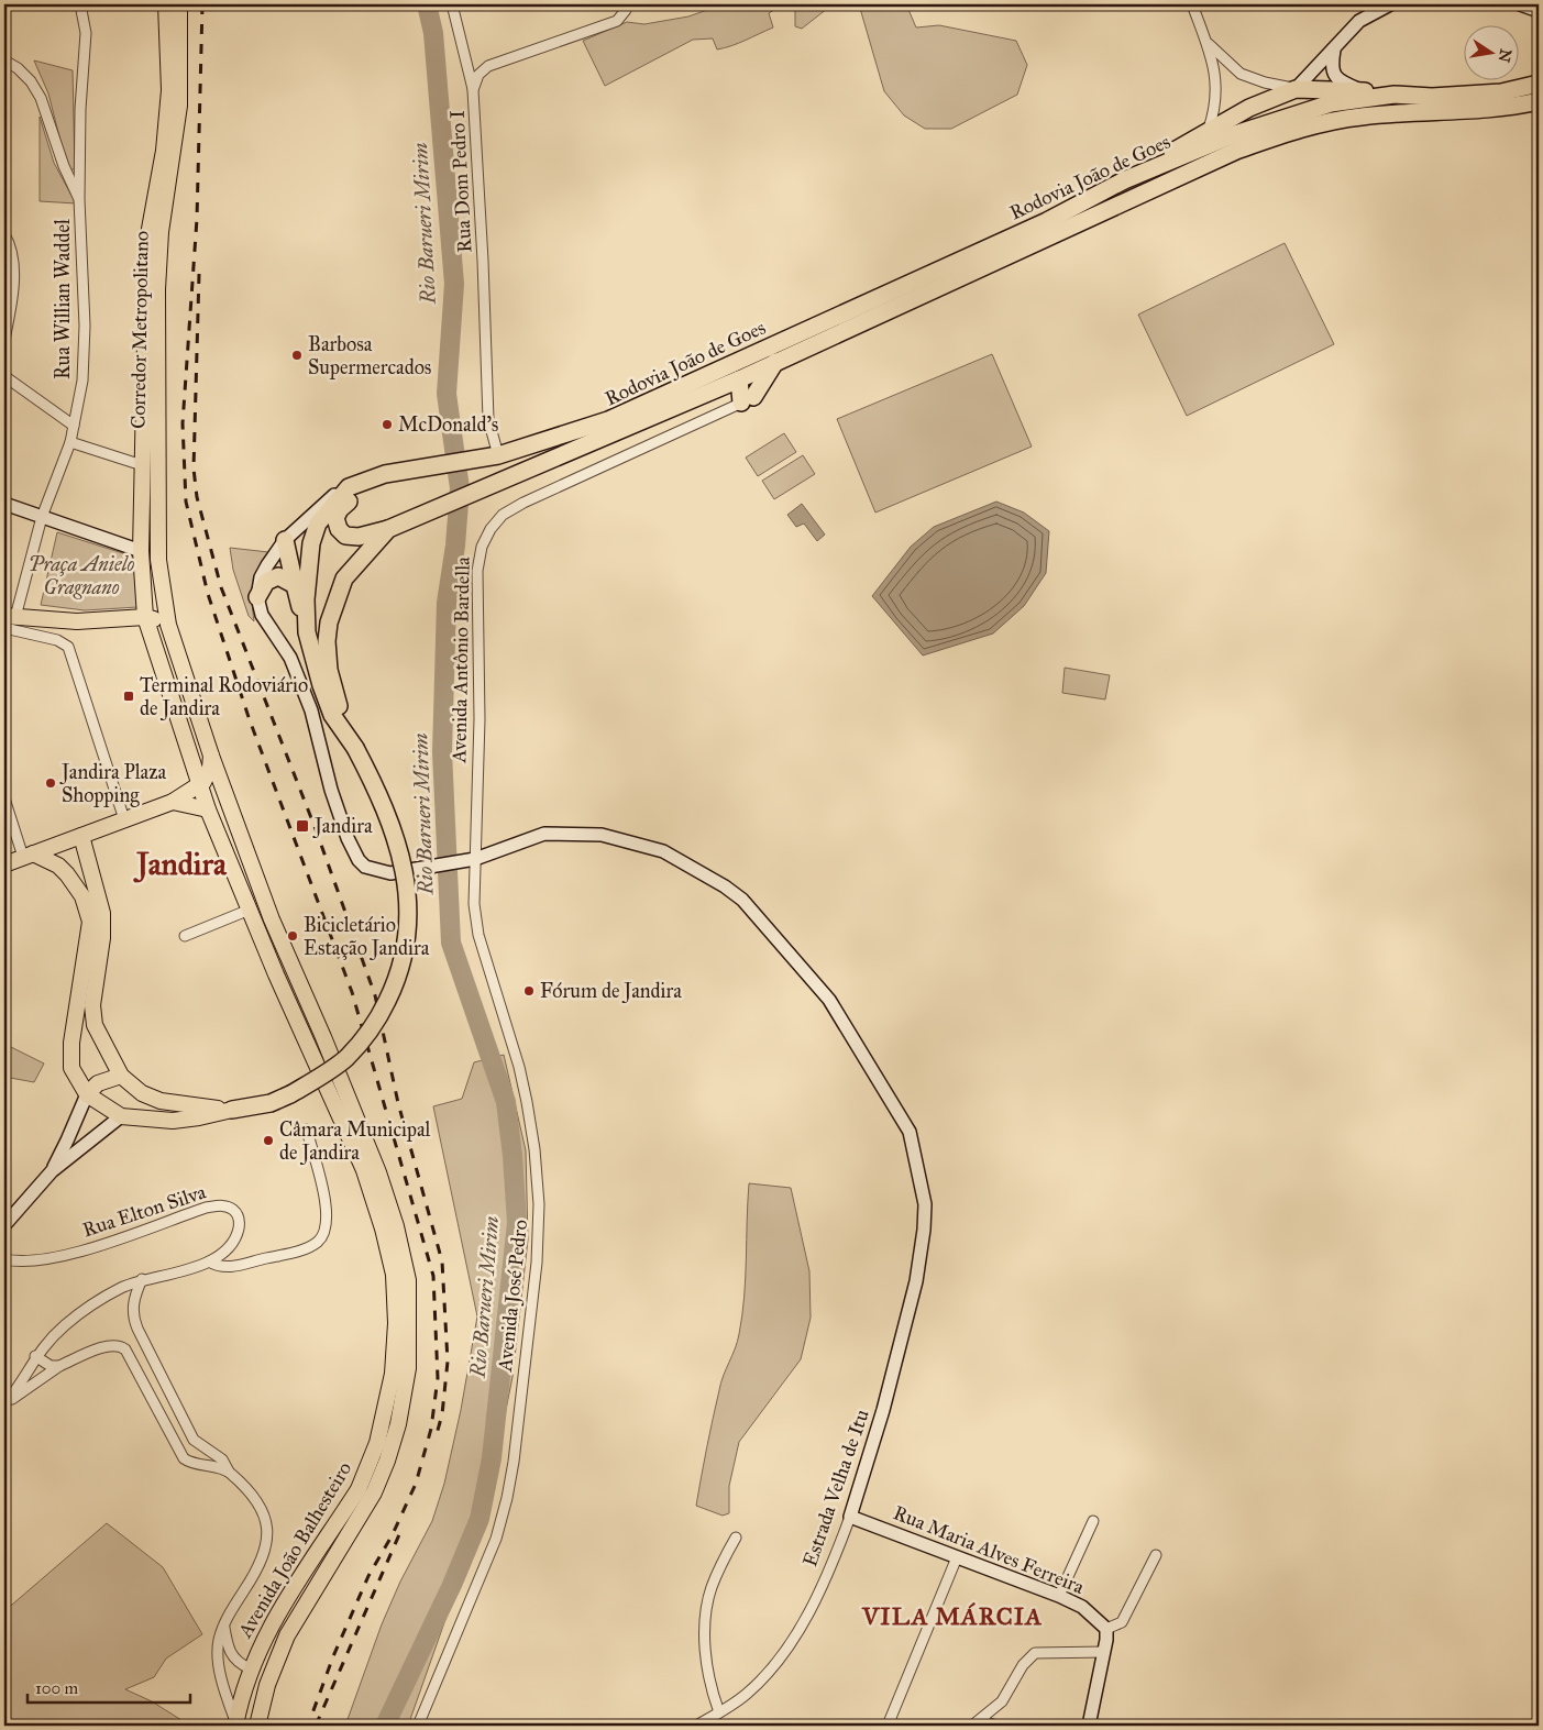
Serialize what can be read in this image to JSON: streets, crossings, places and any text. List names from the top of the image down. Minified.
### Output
{"streets":{"highway":["Rodovia João de Goes"],"main road":["Corredor Metropolitano","Avenida João Balhesteiro"],"street":["Rua Dom Pedro I","Rua Willian Waddel","Avenida Antônio Bardella","Rua Elton Silva","Avenida José Pedro","Estrada Velha de Itu","Rua Maria Alves Ferreira"]},"crossings":[["Rodovia João de Goes","Rua Dom Pedro I"],["Corredor Metropolitano","Avenida João Balhesteiro"],["Avenida Antônio Bardella","Avenida José Pedro"],["Avenida Antônio Bardella","Estrada Velha de Itu"],["Avenida José Pedro","Estrada Velha de Itu"],["Estrada Velha de Itu","Rua Maria Alves Ferreira"]],"districts":["Jandira","VILA MÁRCIA"],"water":["Rio Barueri Mirim"],"parks":["Praça Anielo Gragnano"],"places":{"other":["Barbosa Supermercados","McDonald's","Jandira Plaza Shopping","Bicicletário Estação Jandira","Fórum de Jandira","Câmara Municipal de Jandira"],"transit":["Terminal Rodoviário de Jandira","Jandira"]},"scale_bar":"100 m","north":"right"}
